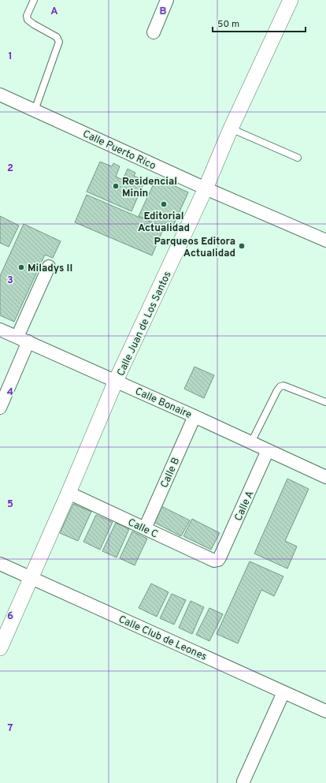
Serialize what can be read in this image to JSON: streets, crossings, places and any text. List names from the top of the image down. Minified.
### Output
{"streets":{"street":["Calle Puerto Rico","Calle Juan de Los Santos","Calle Bonaire","Calle B","Calle A","Calle C","Calle Club de Leones"]},"crossings":[["Calle Puerto Rico","Calle Juan de Los Santos"],["Calle Juan de Los Santos","Calle Bonaire"],["Calle Juan de Los Santos","Calle C"],["Calle Juan de Los Santos","Calle Club de Leones"],["Calle Bonaire","Calle B"],["Calle Bonaire","Calle A"],["Calle B","Calle C"],["Calle A","Calle C"]],"places":["Residencial Minin","Editorial Actualidad","Parqueos Editora Actualidad","Miladys II"],"scale_bar":"50 m","grid":{"columns":["A","B"],"rows":["1","2","3","4","5","6","7"]}}
